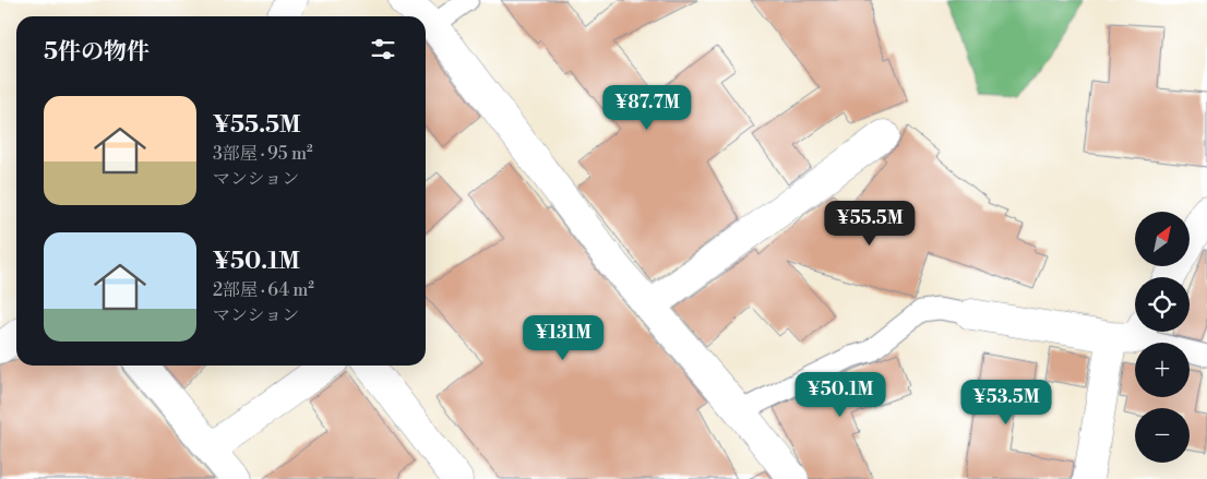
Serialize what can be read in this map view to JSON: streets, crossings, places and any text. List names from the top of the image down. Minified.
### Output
{"north":"top right","page":{"heading":"5件の物件","list":[{"name":"¥55.5M","note":"3部屋 · 95 m² · マンション"},{"name":"¥50.1M","note":"2部屋 · 64 m² · マンション"}],"price":["¥87.7M","¥55.5M","¥131M","¥50.1M","¥53.5M"],"map_buttons":["+","−"]}}
